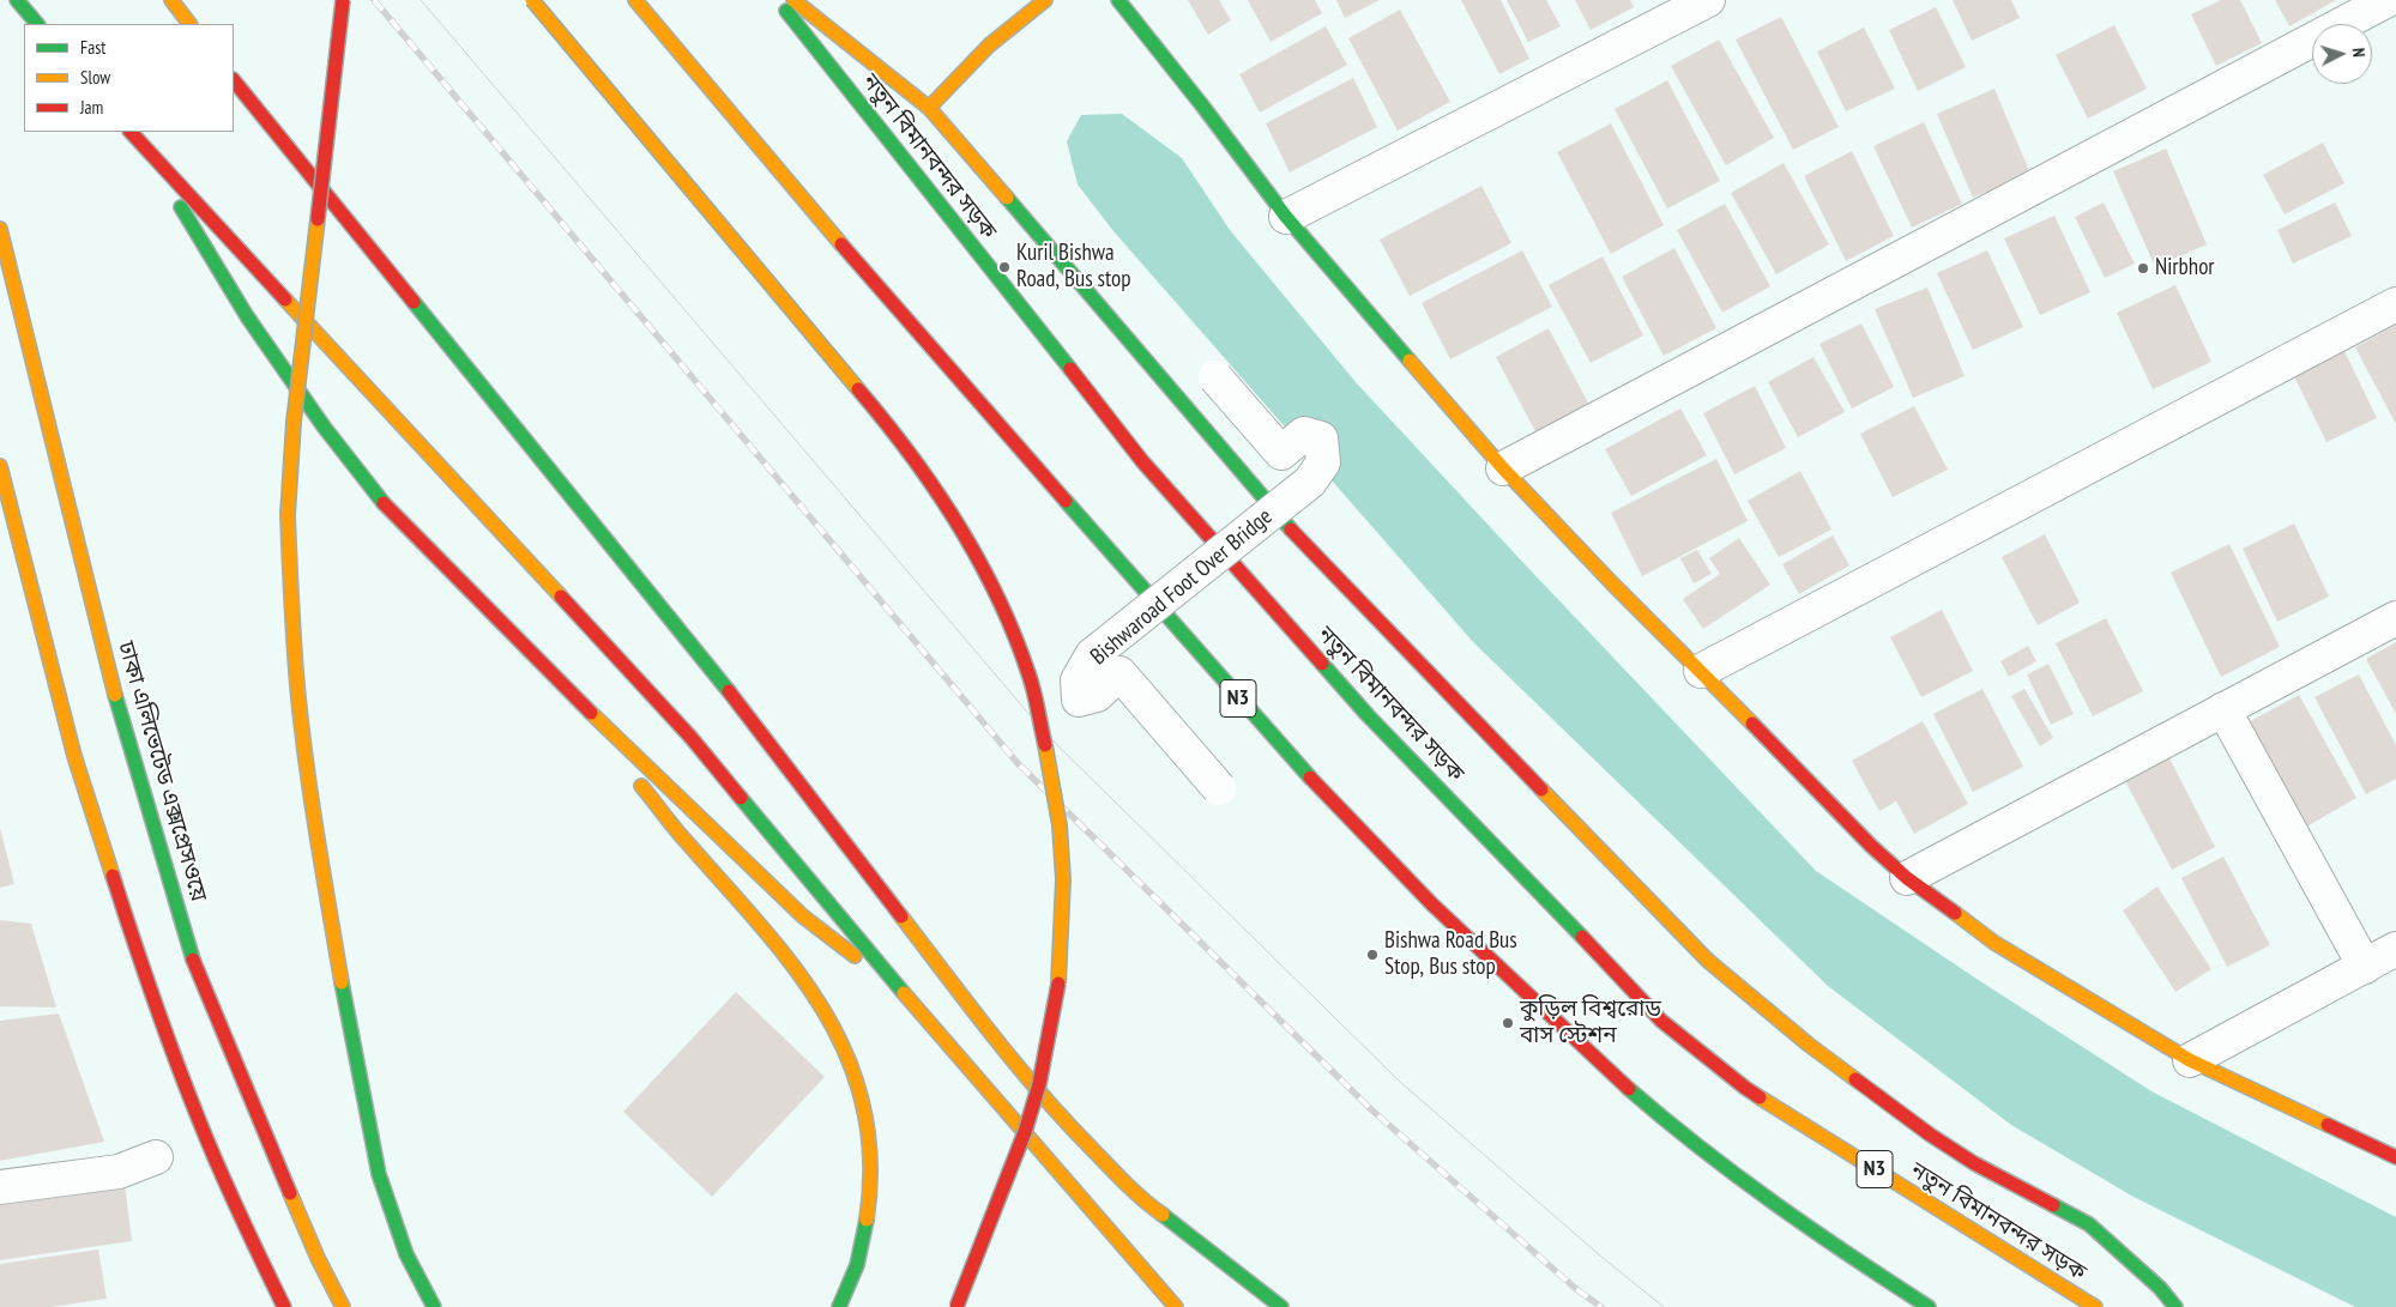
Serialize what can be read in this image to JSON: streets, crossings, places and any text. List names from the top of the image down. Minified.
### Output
{"streets":{"main road":["নতুন বিমানবন্দর সড়ক","N3","ঢাকা এলিভেটেড এক্সপ্রেসওয়ে"],"street":["Bishwaroad Foot Over Bridge"]},"places":["Kuril Bishwa Road, Bus stop","Nirbhor","Bishwa Road Bus Stop, Bus stop","কুড়িল বিশ্বরোড বাস স্টেশন"],"legend":["Fast","Slow","Jam"],"north":"right"}
